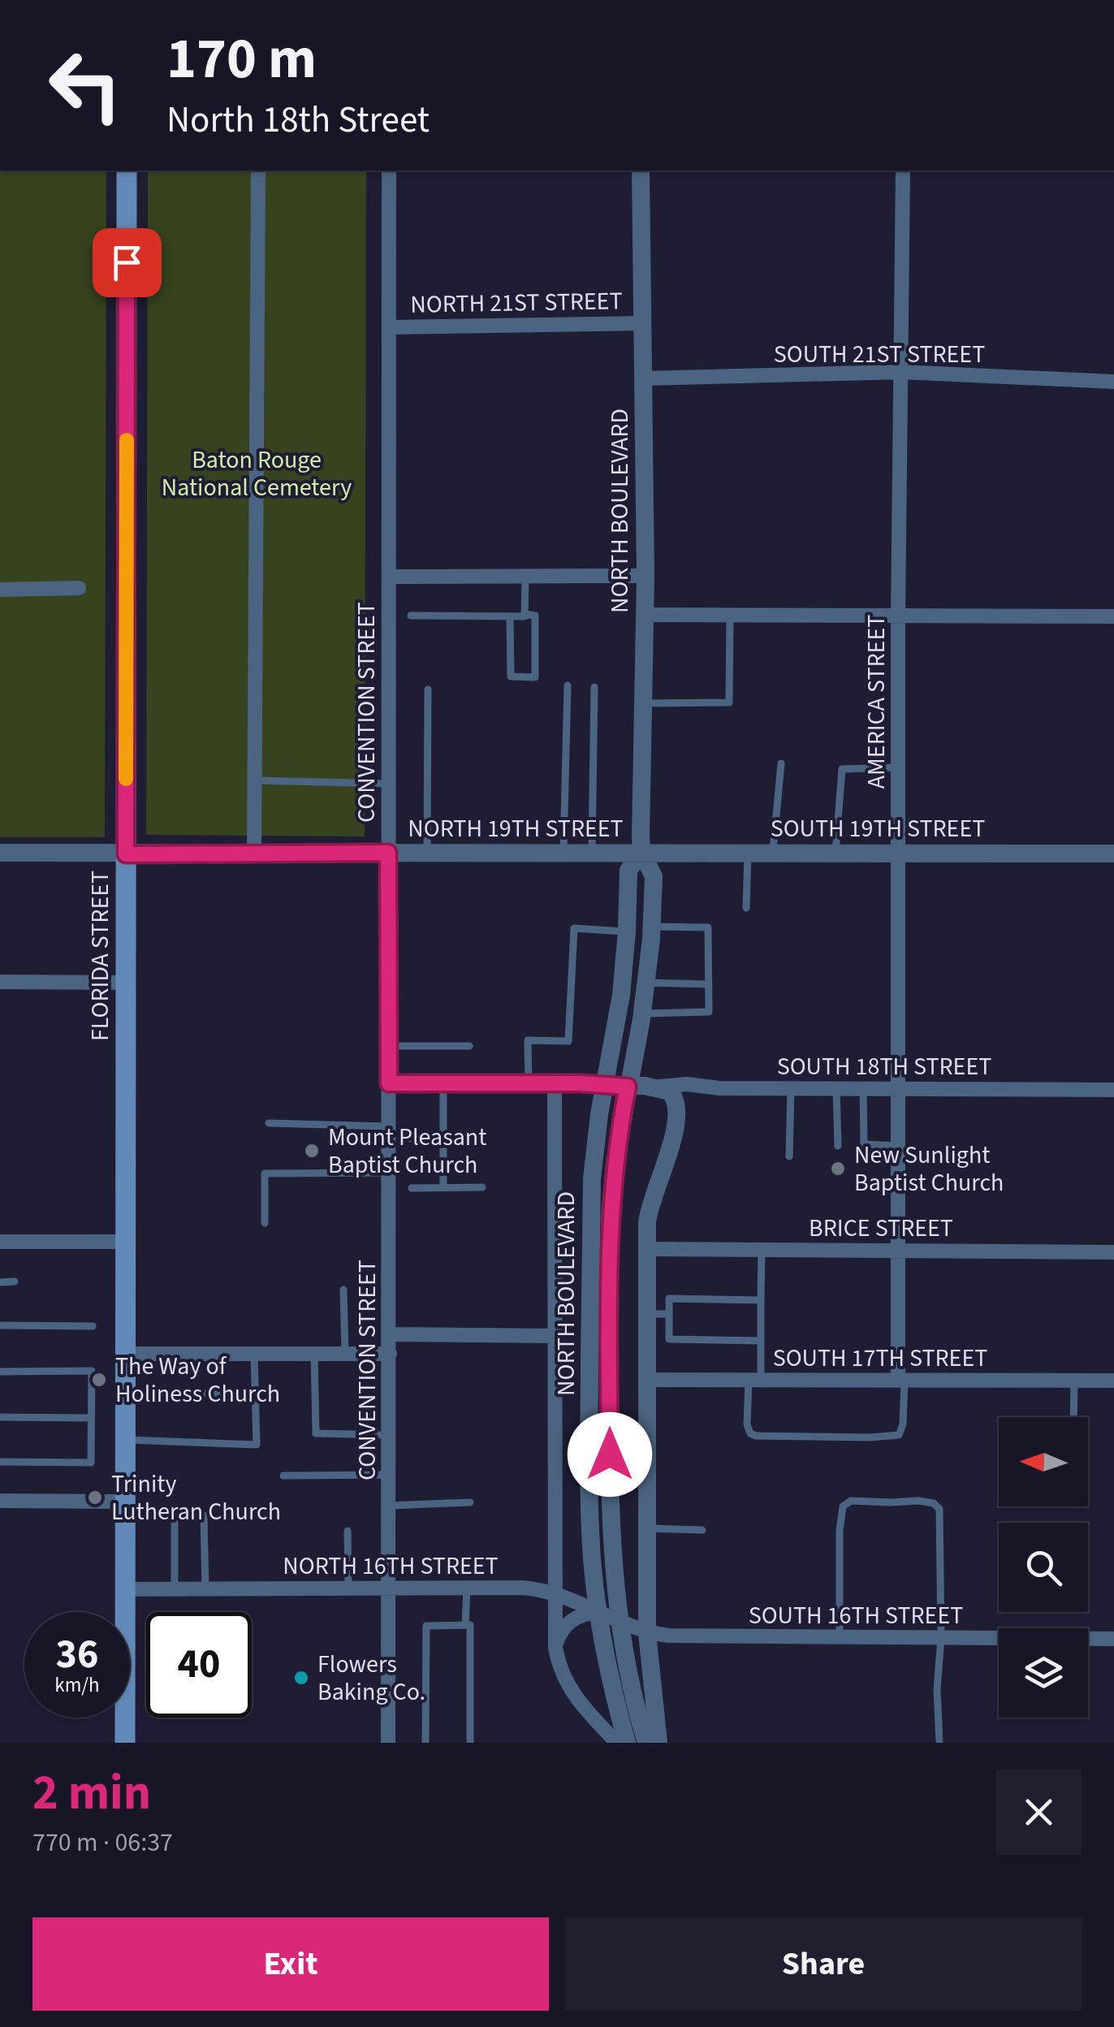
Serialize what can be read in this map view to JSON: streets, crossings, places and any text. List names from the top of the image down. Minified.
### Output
{"streets":{"main road":["FLORIDA STREET"],"street":["NORTH 21ST STREET","SOUTH 21ST STREET","NORTH BOULEVARD","AMERICA STREET","CONVENTION STREET","NORTH 19TH STREET","SOUTH 19TH STREET","SOUTH 18TH STREET","BRICE STREET","SOUTH 17TH STREET","NORTH 16TH STREET","SOUTH 16TH STREET"]},"crossings":[["NORTH 21ST STREET","NORTH BOULEVARD"],["NORTH 21ST STREET","CONVENTION STREET"],["SOUTH 21ST STREET","NORTH BOULEVARD"],["SOUTH 21ST STREET","AMERICA STREET"],["NORTH BOULEVARD","NORTH 19TH STREET"],["NORTH BOULEVARD","SOUTH 19TH STREET"],["NORTH BOULEVARD","NORTH 16TH STREET"],["AMERICA STREET","SOUTH 19TH STREET"],["AMERICA STREET","SOUTH 18TH STREET"],["AMERICA STREET","BRICE STREET"],["AMERICA STREET","SOUTH 17TH STREET"],["CONVENTION STREET","NORTH 19TH STREET"],["CONVENTION STREET","NORTH 16TH STREET"],["NORTH 19TH STREET","SOUTH 19TH STREET"],["NORTH 19TH STREET","FLORIDA STREET"],["FLORIDA STREET","NORTH 16TH STREET"],["NORTH 16TH STREET","SOUTH 16TH STREET"]],"parks":["Baton Rouge National Cemetery"],"places":["Mount Pleasant Baptist Church","New Sunlight Baptist Church","The Way of Holiness Church","Trinity Lutheran Church","Flowers Baking Co."],"north":"left","page":{"turn":["170 m","North 18th Street"],"speed":"36 km/h","limit":"40","heading":["2 min","770 m · 06:37"],"buttons":["Exit","Share"]}}
